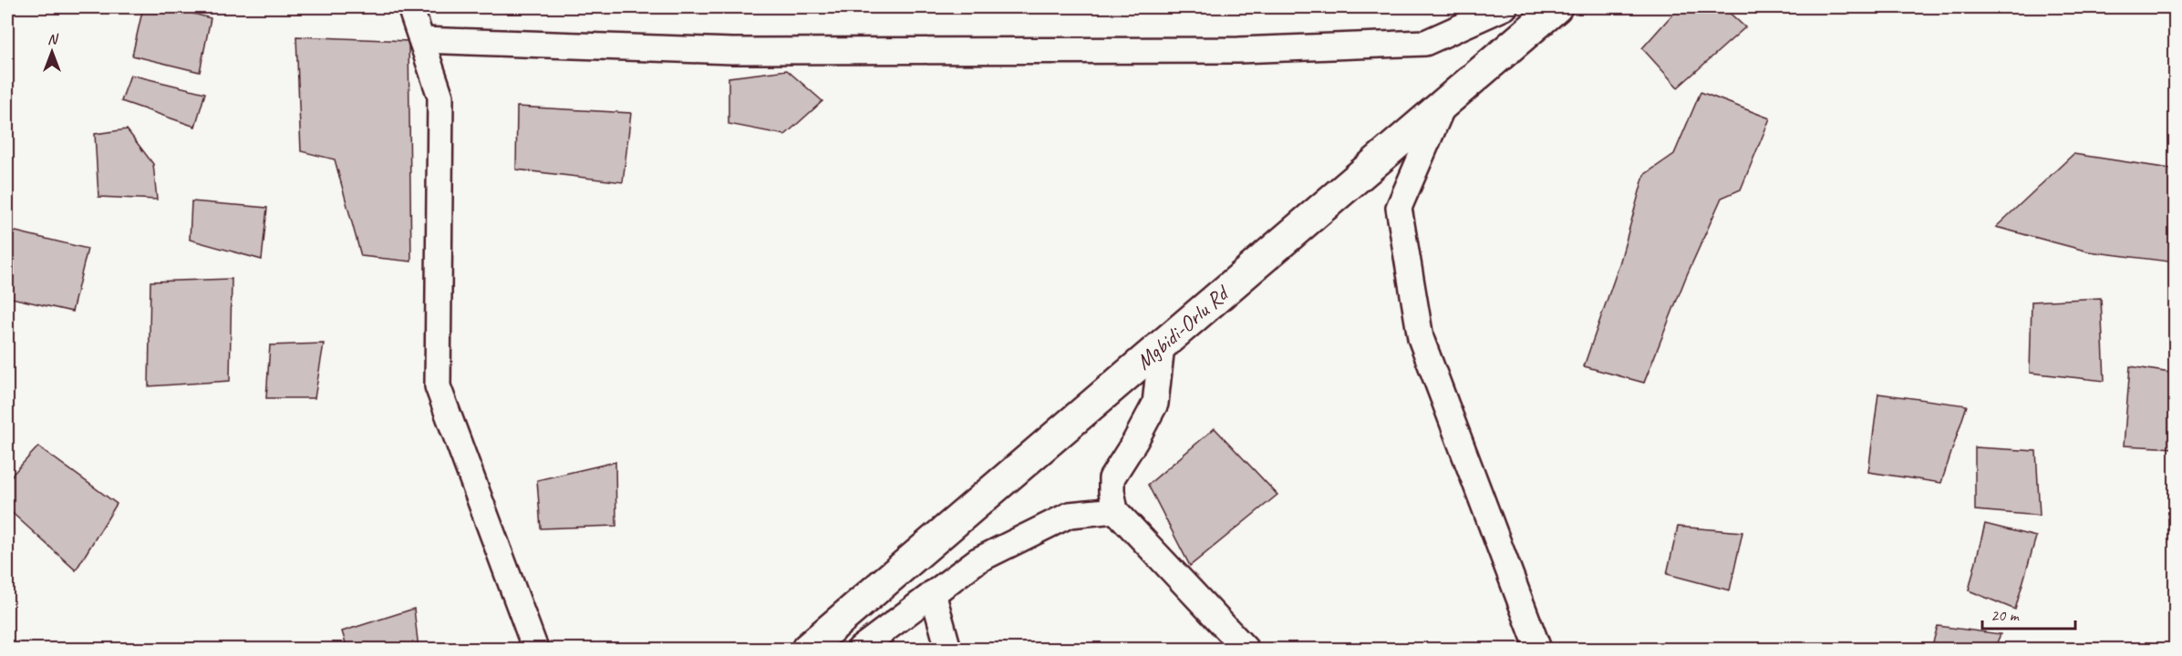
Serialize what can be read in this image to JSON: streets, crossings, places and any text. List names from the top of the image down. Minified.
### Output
{"streets":{"main road":["Mgbidi-Orlu Rd"]},"scale_bar":"20 m","north":"top"}
